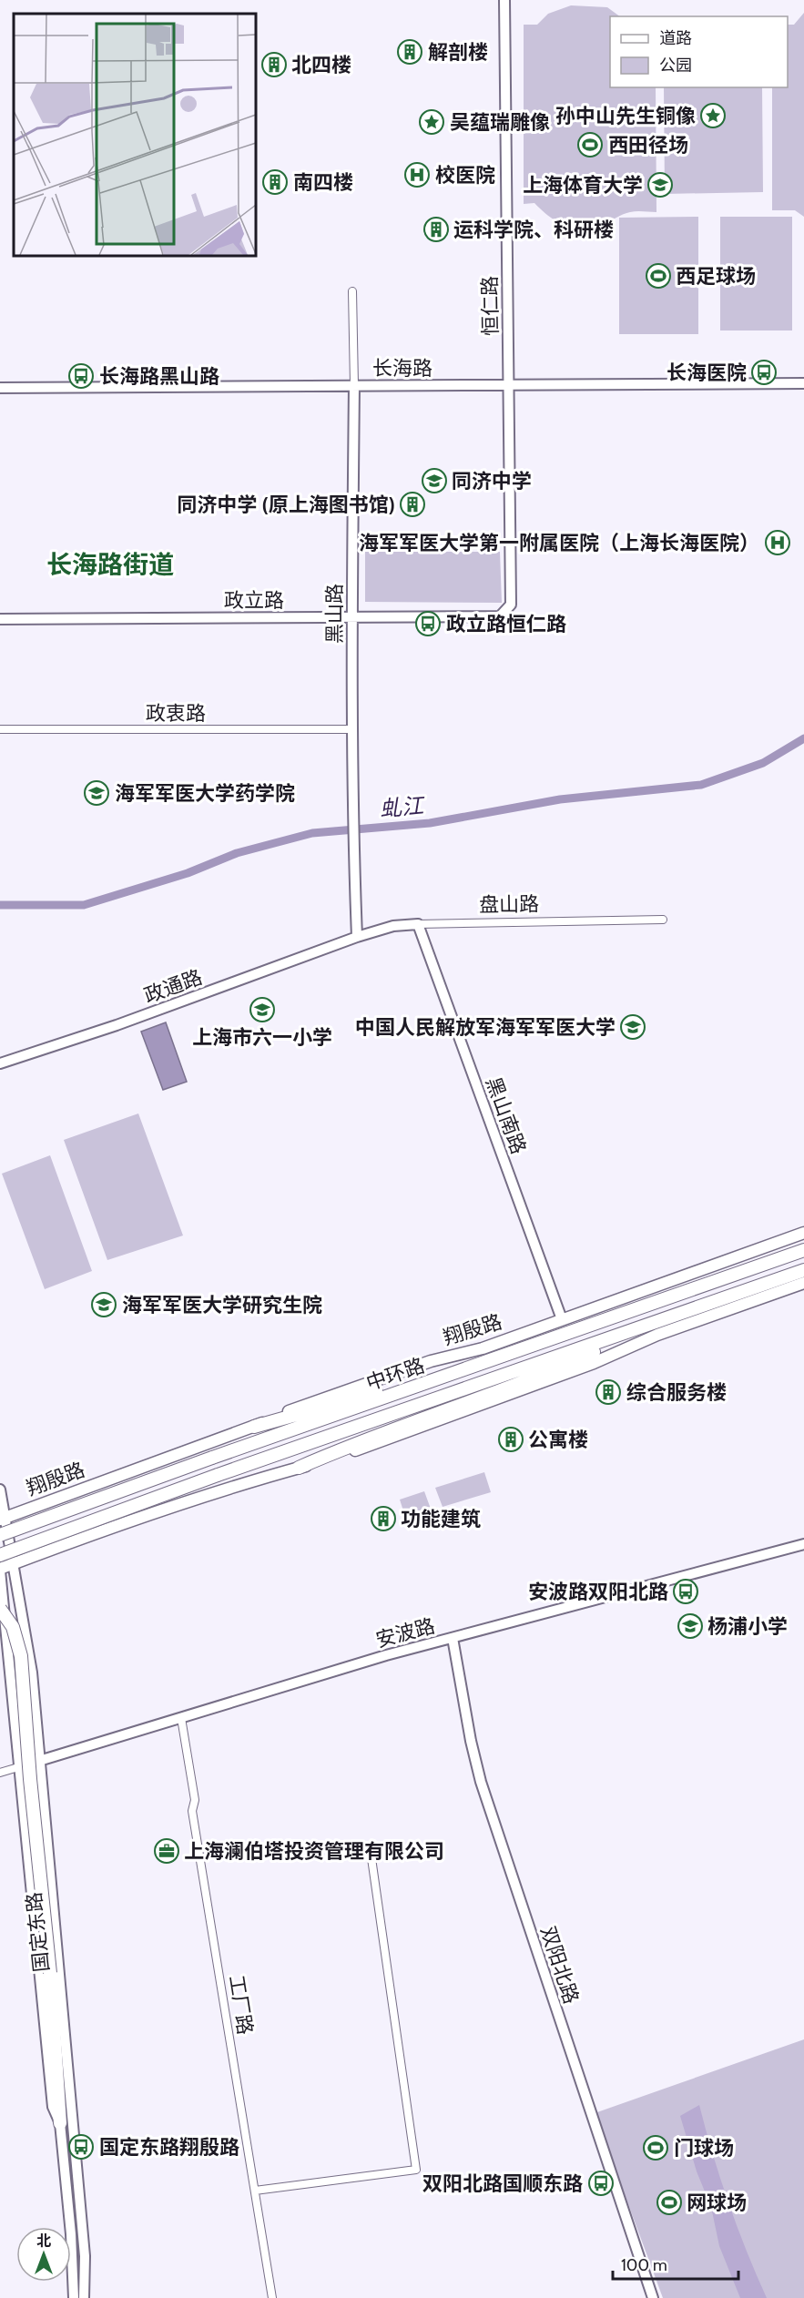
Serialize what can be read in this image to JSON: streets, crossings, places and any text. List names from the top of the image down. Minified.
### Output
{"streets":{"highway":["中环路"],"main road":["翔殷路"],"street":["恒仁路","长海路","政立路","黑山路","政衷路","盘山路","政通路","黑山南路","安波路","国定东路","双阳北路","工厂路"]},"crossings":[["恒仁路","长海路"],["恒仁路","政立路"],["长海路","黑山路"],["政立路","黑山路"],["黑山路","政衷路"],["黑山路","盘山路"],["黑山路","政通路"],["盘山路","政通路"],["盘山路","黑山南路"],["黑山南路","翔殷路"],["翔殷路","国定东路"],["中环路","国定东路"],["安波路","国定东路"],["安波路","双阳北路"],["安波路","工厂路"]],"districts":["长海路街道"],"water":["虬江"],"places":{"building":["解剖楼","北四楼","南四楼","运科学院、科研楼","同济中学 (原上海图书馆)","综合服务楼","公寓楼","功能建筑"],"place":["孙中山先生铜像","吴蕴瑞雕像"],"sports":["西田径场","西足球场","门球场","网球场"],"hospital":["校医院","海军军医大学第一附属医院（上海长海医院）"],"school or university":["上海体育大学","同济中学","海军军医大学药学院","上海市六一小学","中国人民解放军海军军医大学","海军军医大学研究生院","杨浦小学"],"bus stop":["长海医院","长海路黑山路","政立路恒仁路","安波路双阳北路","国定东路翔殷路","双阳北路国顺东路"],"office":["上海澜伯塔投资管理有限公司"]},"legend":["道路","公园"],"scale_bar":"100 m","north":"top"}
